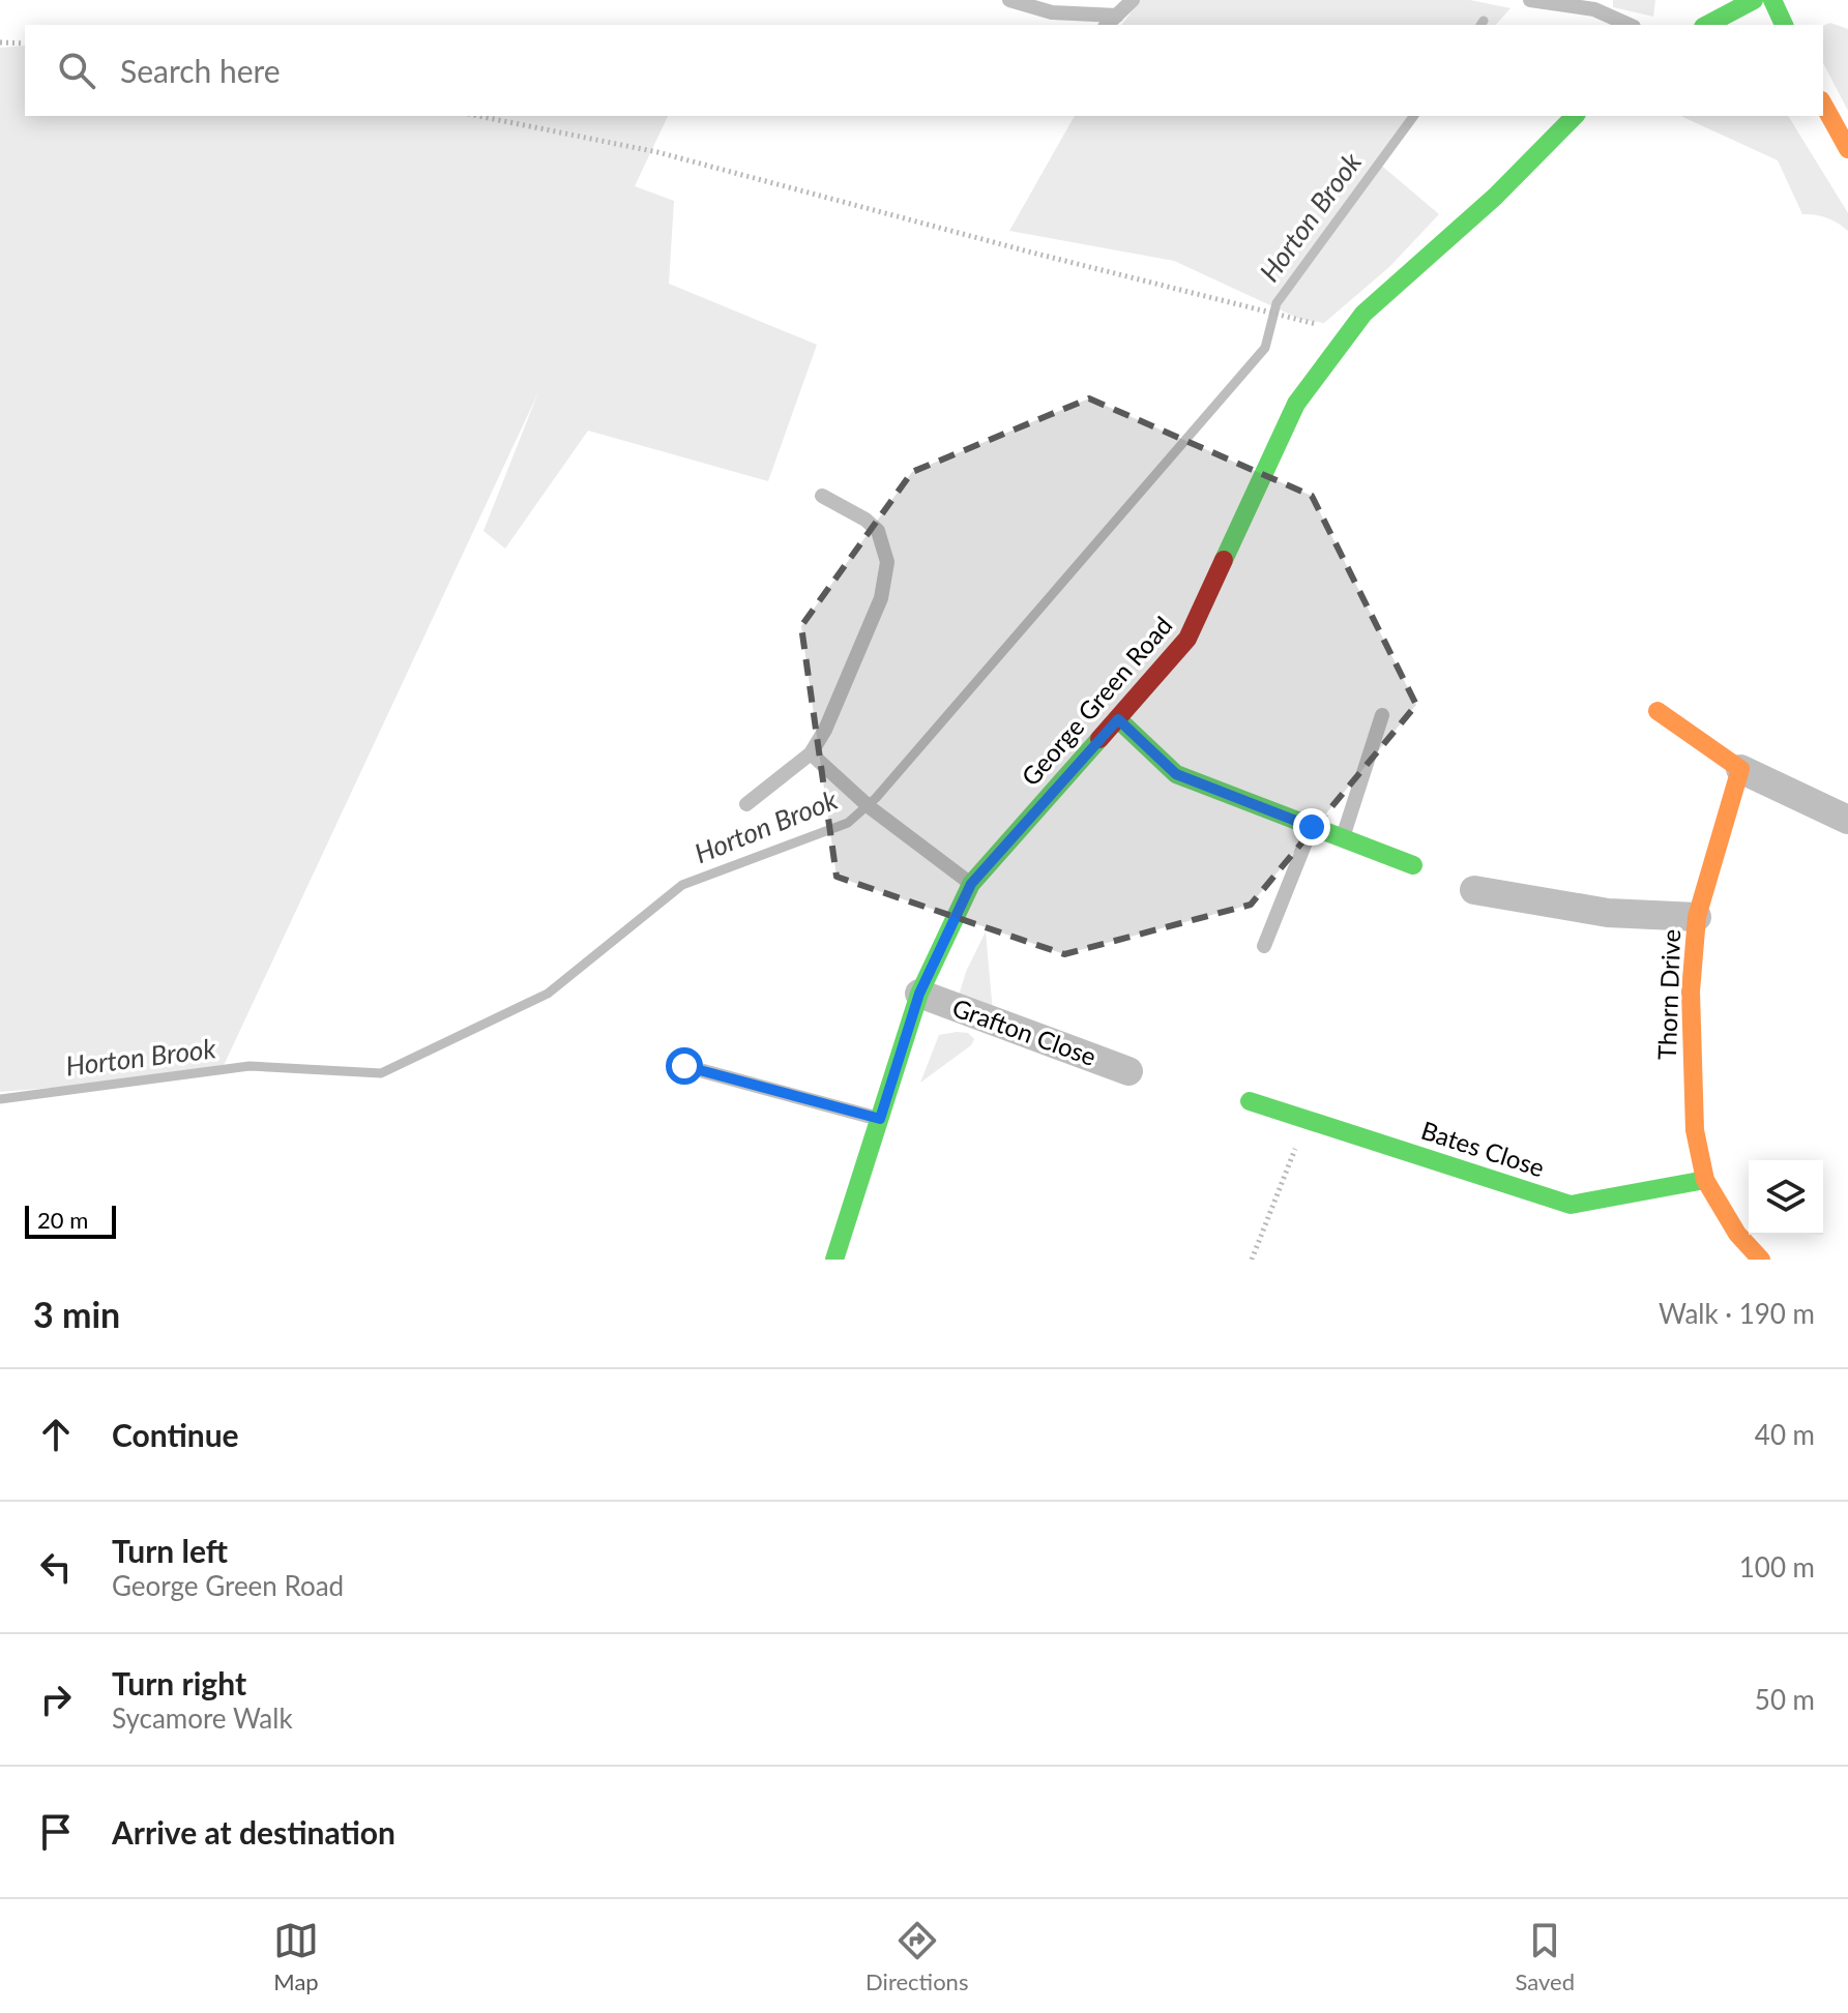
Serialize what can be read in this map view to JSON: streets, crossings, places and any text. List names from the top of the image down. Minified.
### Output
{"streets":{"street":["George Green Road","Thorn Drive","Grafton Close","Bates Close"]},"crossings":[["George Green Road","Grafton Close"],["Thorn Drive","Bates Close"]],"water":["Horton Brook"],"scale_bar":"20 m","page":{"search":"Search here","scale":"20 m","heading":["3 min","Walk · 190 m"],"list":[["Continue","40 m"],["Turn left","George Green Road","100 m"],["Turn right","Sycamore Walk","50 m"],"Arrive at destination"],"nav":["Map","Directions","Saved"]}}
